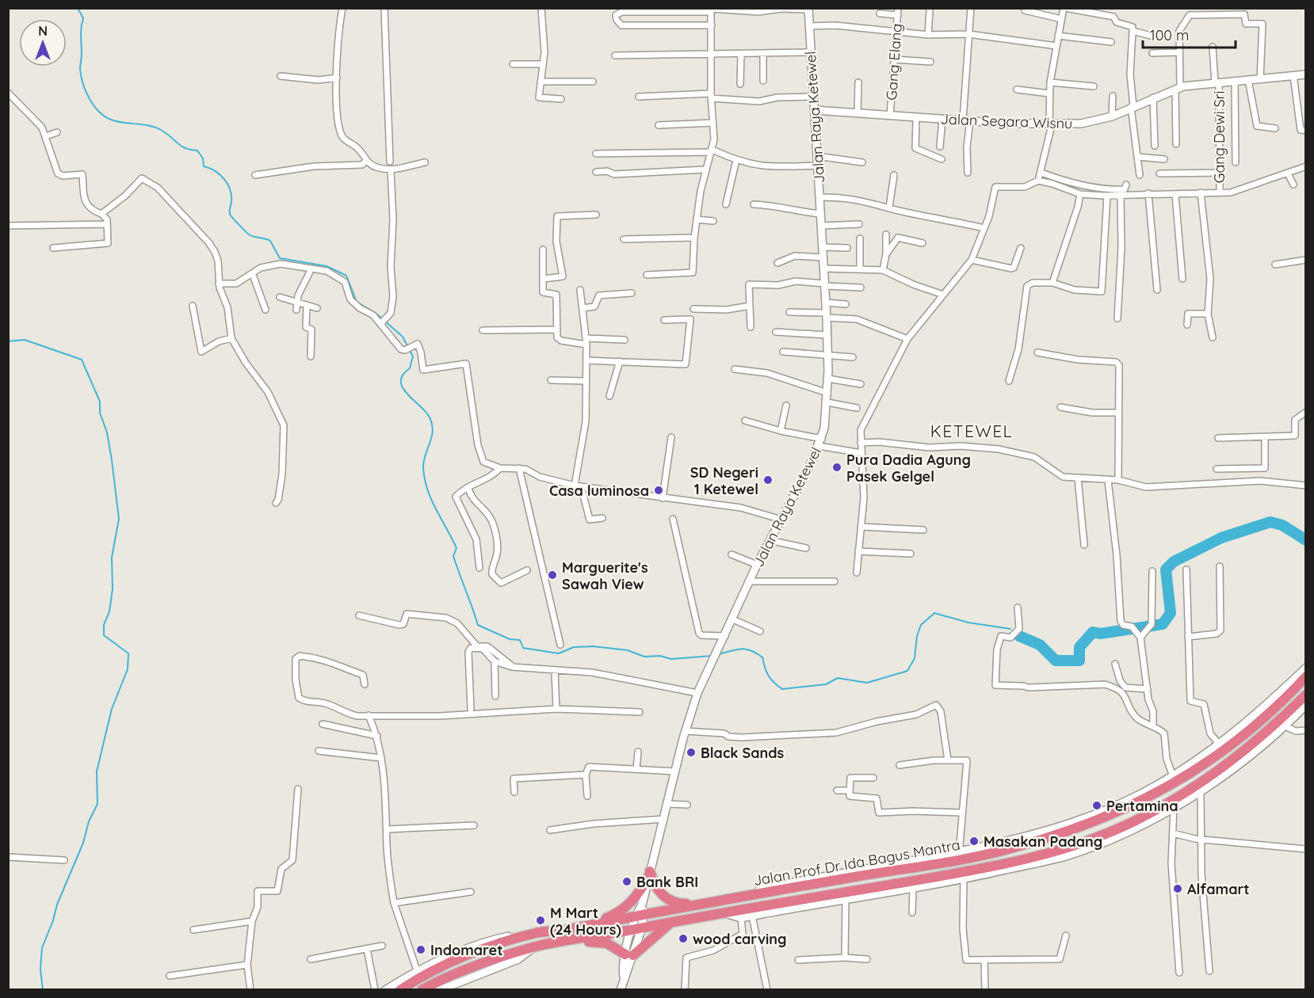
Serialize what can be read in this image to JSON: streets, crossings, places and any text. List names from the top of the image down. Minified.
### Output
{"streets":{"highway":["Jalan Prof Dr Ida Bagus Mantra"],"street":["Gang Elang","Jalan Raya Ketewel","Jalan Segara Wisnu","Gang Dewi Sri"]},"crossings":[["Gang Elang","Jalan Segara Wisnu"],["Jalan Raya Ketewel","Jalan Segara Wisnu"],["Jalan Raya Ketewel","Jalan Prof Dr Ida Bagus Mantra"],["Jalan Segara Wisnu","Gang Dewi Sri"]],"districts":["KETEWEL"],"places":["Pura Dadia Agung Pasek Gelgel","SD Negeri 1 Ketewel","Casa luminosa","Marguerite's Sawah View","Black Sands","Pertamina","Masakan Padang","Bank BRI","Alfamart","M Mart (24 Hours)","wood carving","Indomaret"],"scale_bar":"100 m","north":"top"}
